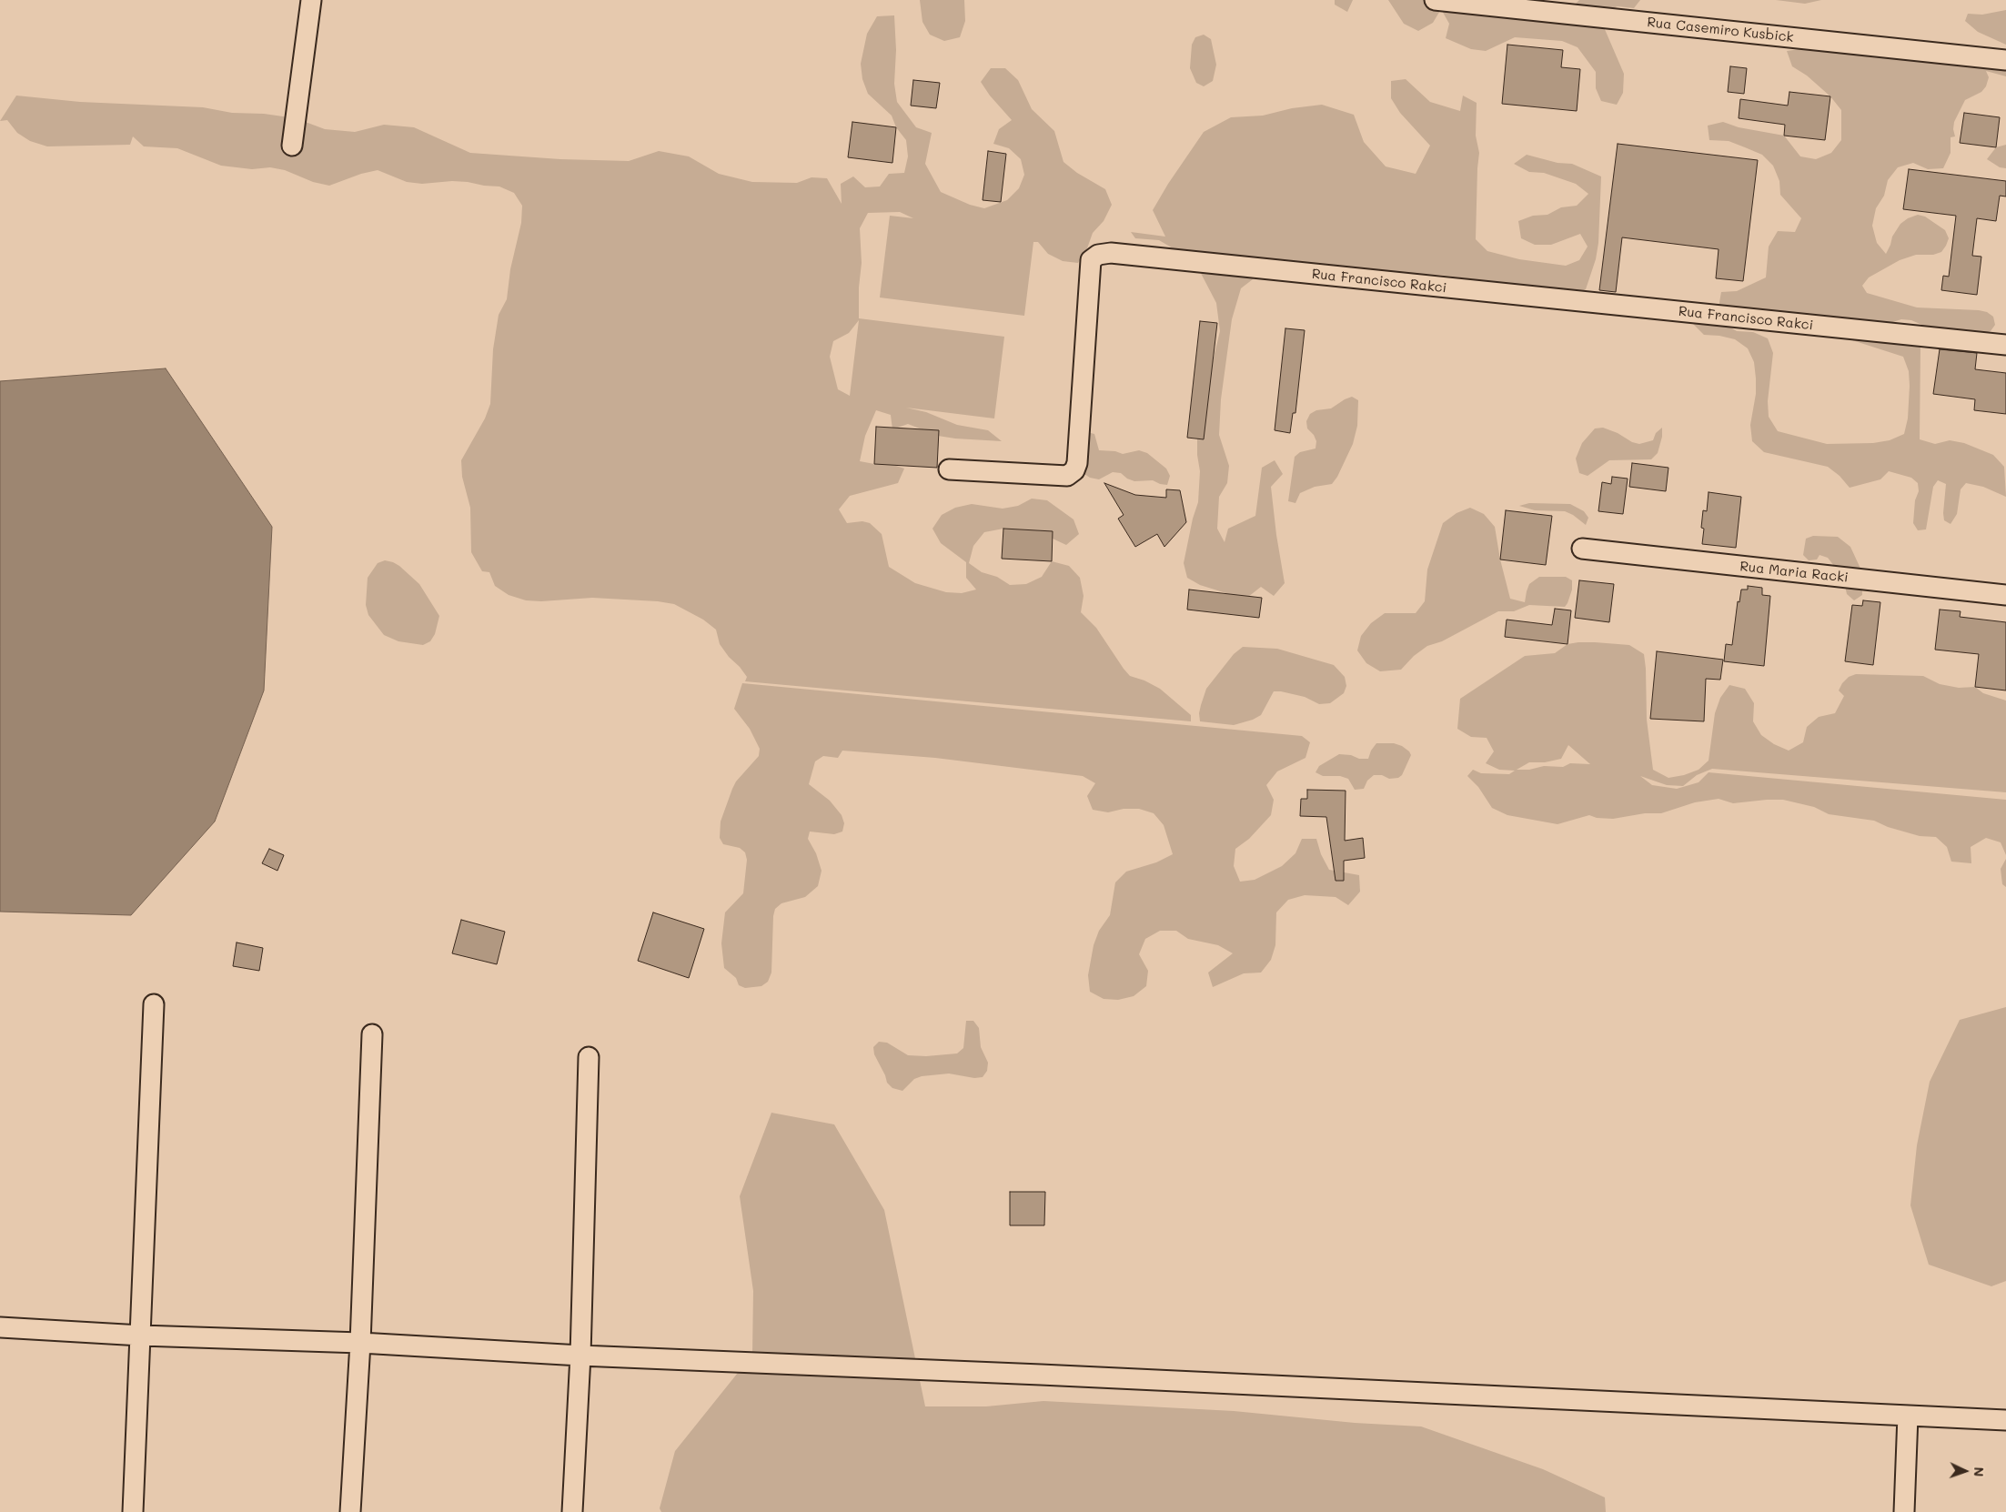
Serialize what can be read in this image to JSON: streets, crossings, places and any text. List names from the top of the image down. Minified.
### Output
{"streets":{"street":["Rua Casemiro Kusbick","Rua Francisco Rakci","Rua Maria Racki"]},"north":"right"}
